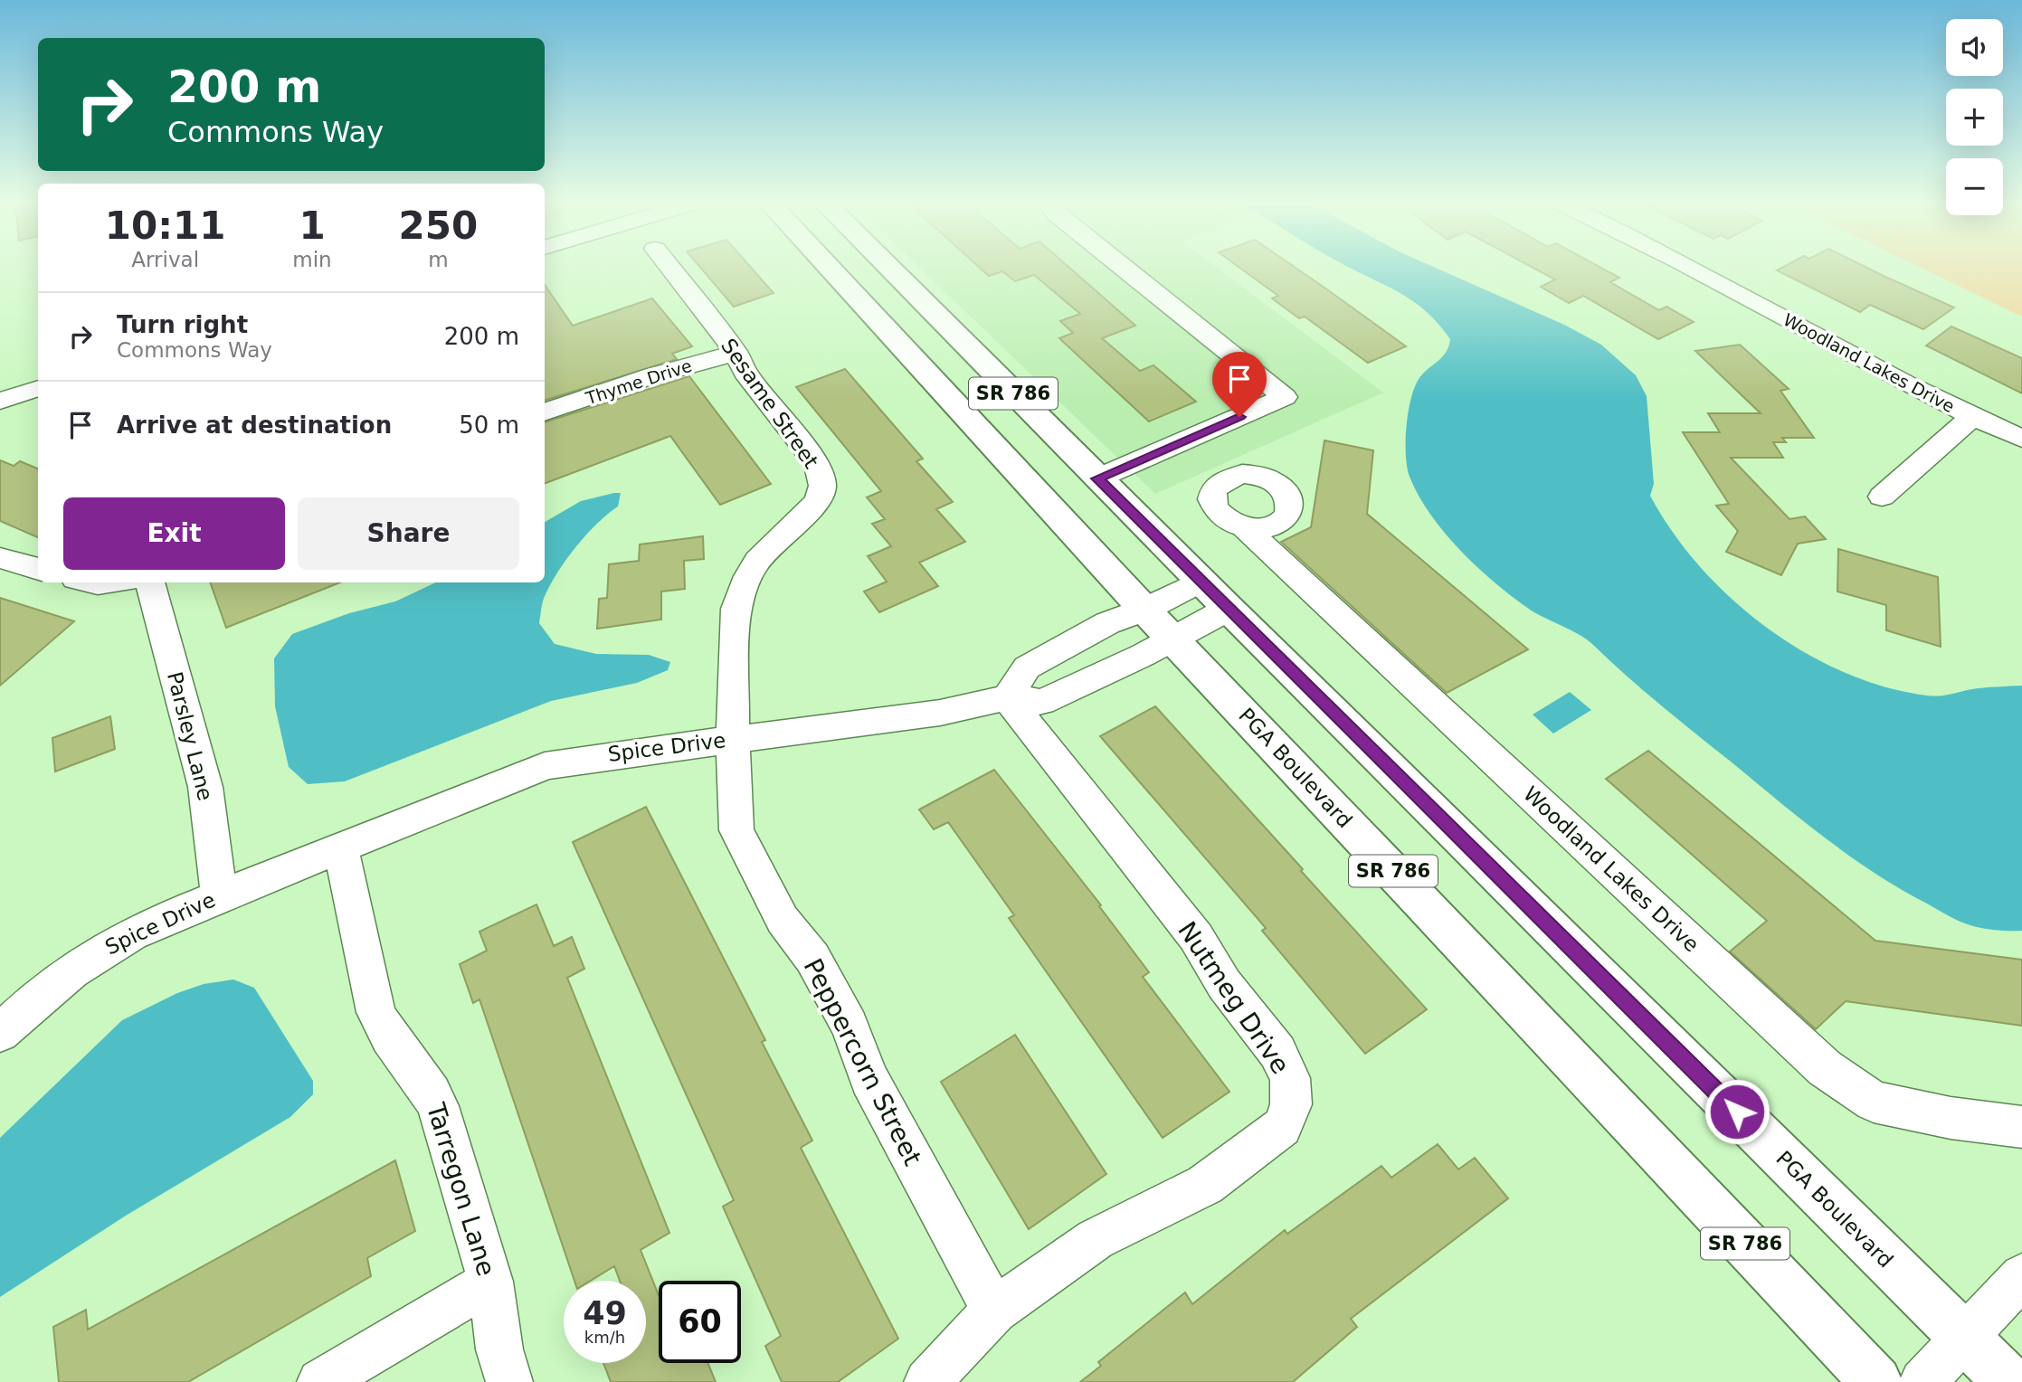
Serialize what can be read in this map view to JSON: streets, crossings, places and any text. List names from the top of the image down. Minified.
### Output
{"streets":{"main road":["SR 786","PGA Boulevard"],"street":["Woodland Lakes Drive","Thyme Drive","Sesame Street","Parsley Lane","Spice Drive","Nutmeg Drive","Peppercorn Street","Tarregon Lane"]},"crossings":[["Thyme Drive","Sesame Street"],["Sesame Street","Spice Drive"],["Sesame Street","Peppercorn Street"],["Parsley Lane","Spice Drive"],["Spice Drive","PGA Boulevard"],["Spice Drive","Nutmeg Drive"],["Spice Drive","Peppercorn Street"],["Spice Drive","Tarregon Lane"],["Nutmeg Drive","Peppercorn Street"]],"page":{"map_buttons":["+","−"],"turn":["200 m","Commons Way"],"eta":["10:11","Arrival","1","min","250","m"],"list":[{"name":"Turn right","note":"Commons Way","value":"200 m"},{"name":"Arrive at destination","value":"50 m"}],"buttons":["Exit","Share"],"speed":"49 km/h","limit":"60"}}
